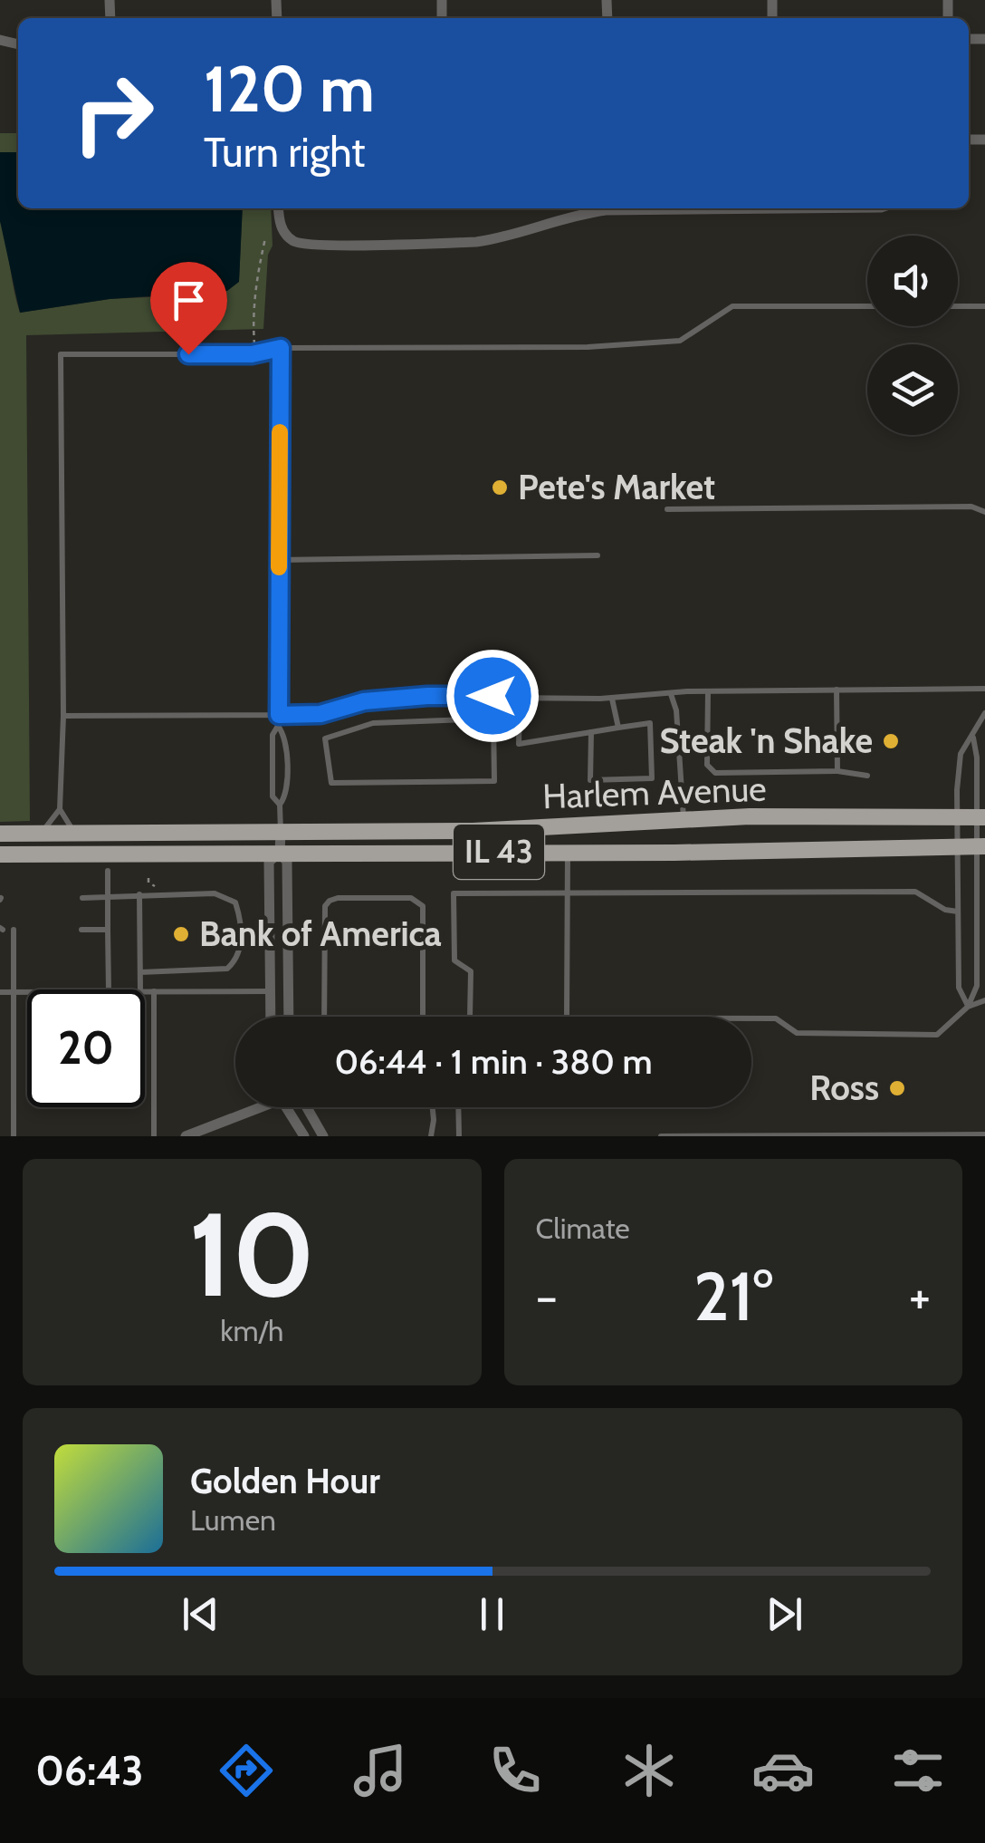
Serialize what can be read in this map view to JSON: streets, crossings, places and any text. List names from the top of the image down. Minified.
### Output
{"streets":{"main road":["Harlem Avenue","IL 43"]},"places":["Pete's Market","Steak 'n Shake","Bank of America","Ross"],"page":{"turn":["120 m","Turn right"],"limit":"20","trip":"06:44 · 1 min · 380 m","tile":[["10","km/h"],"Climate"],"heat":["−","21°","+"],"song":["Golden Hour","Lumen"],"tabs":"06:43"}}
